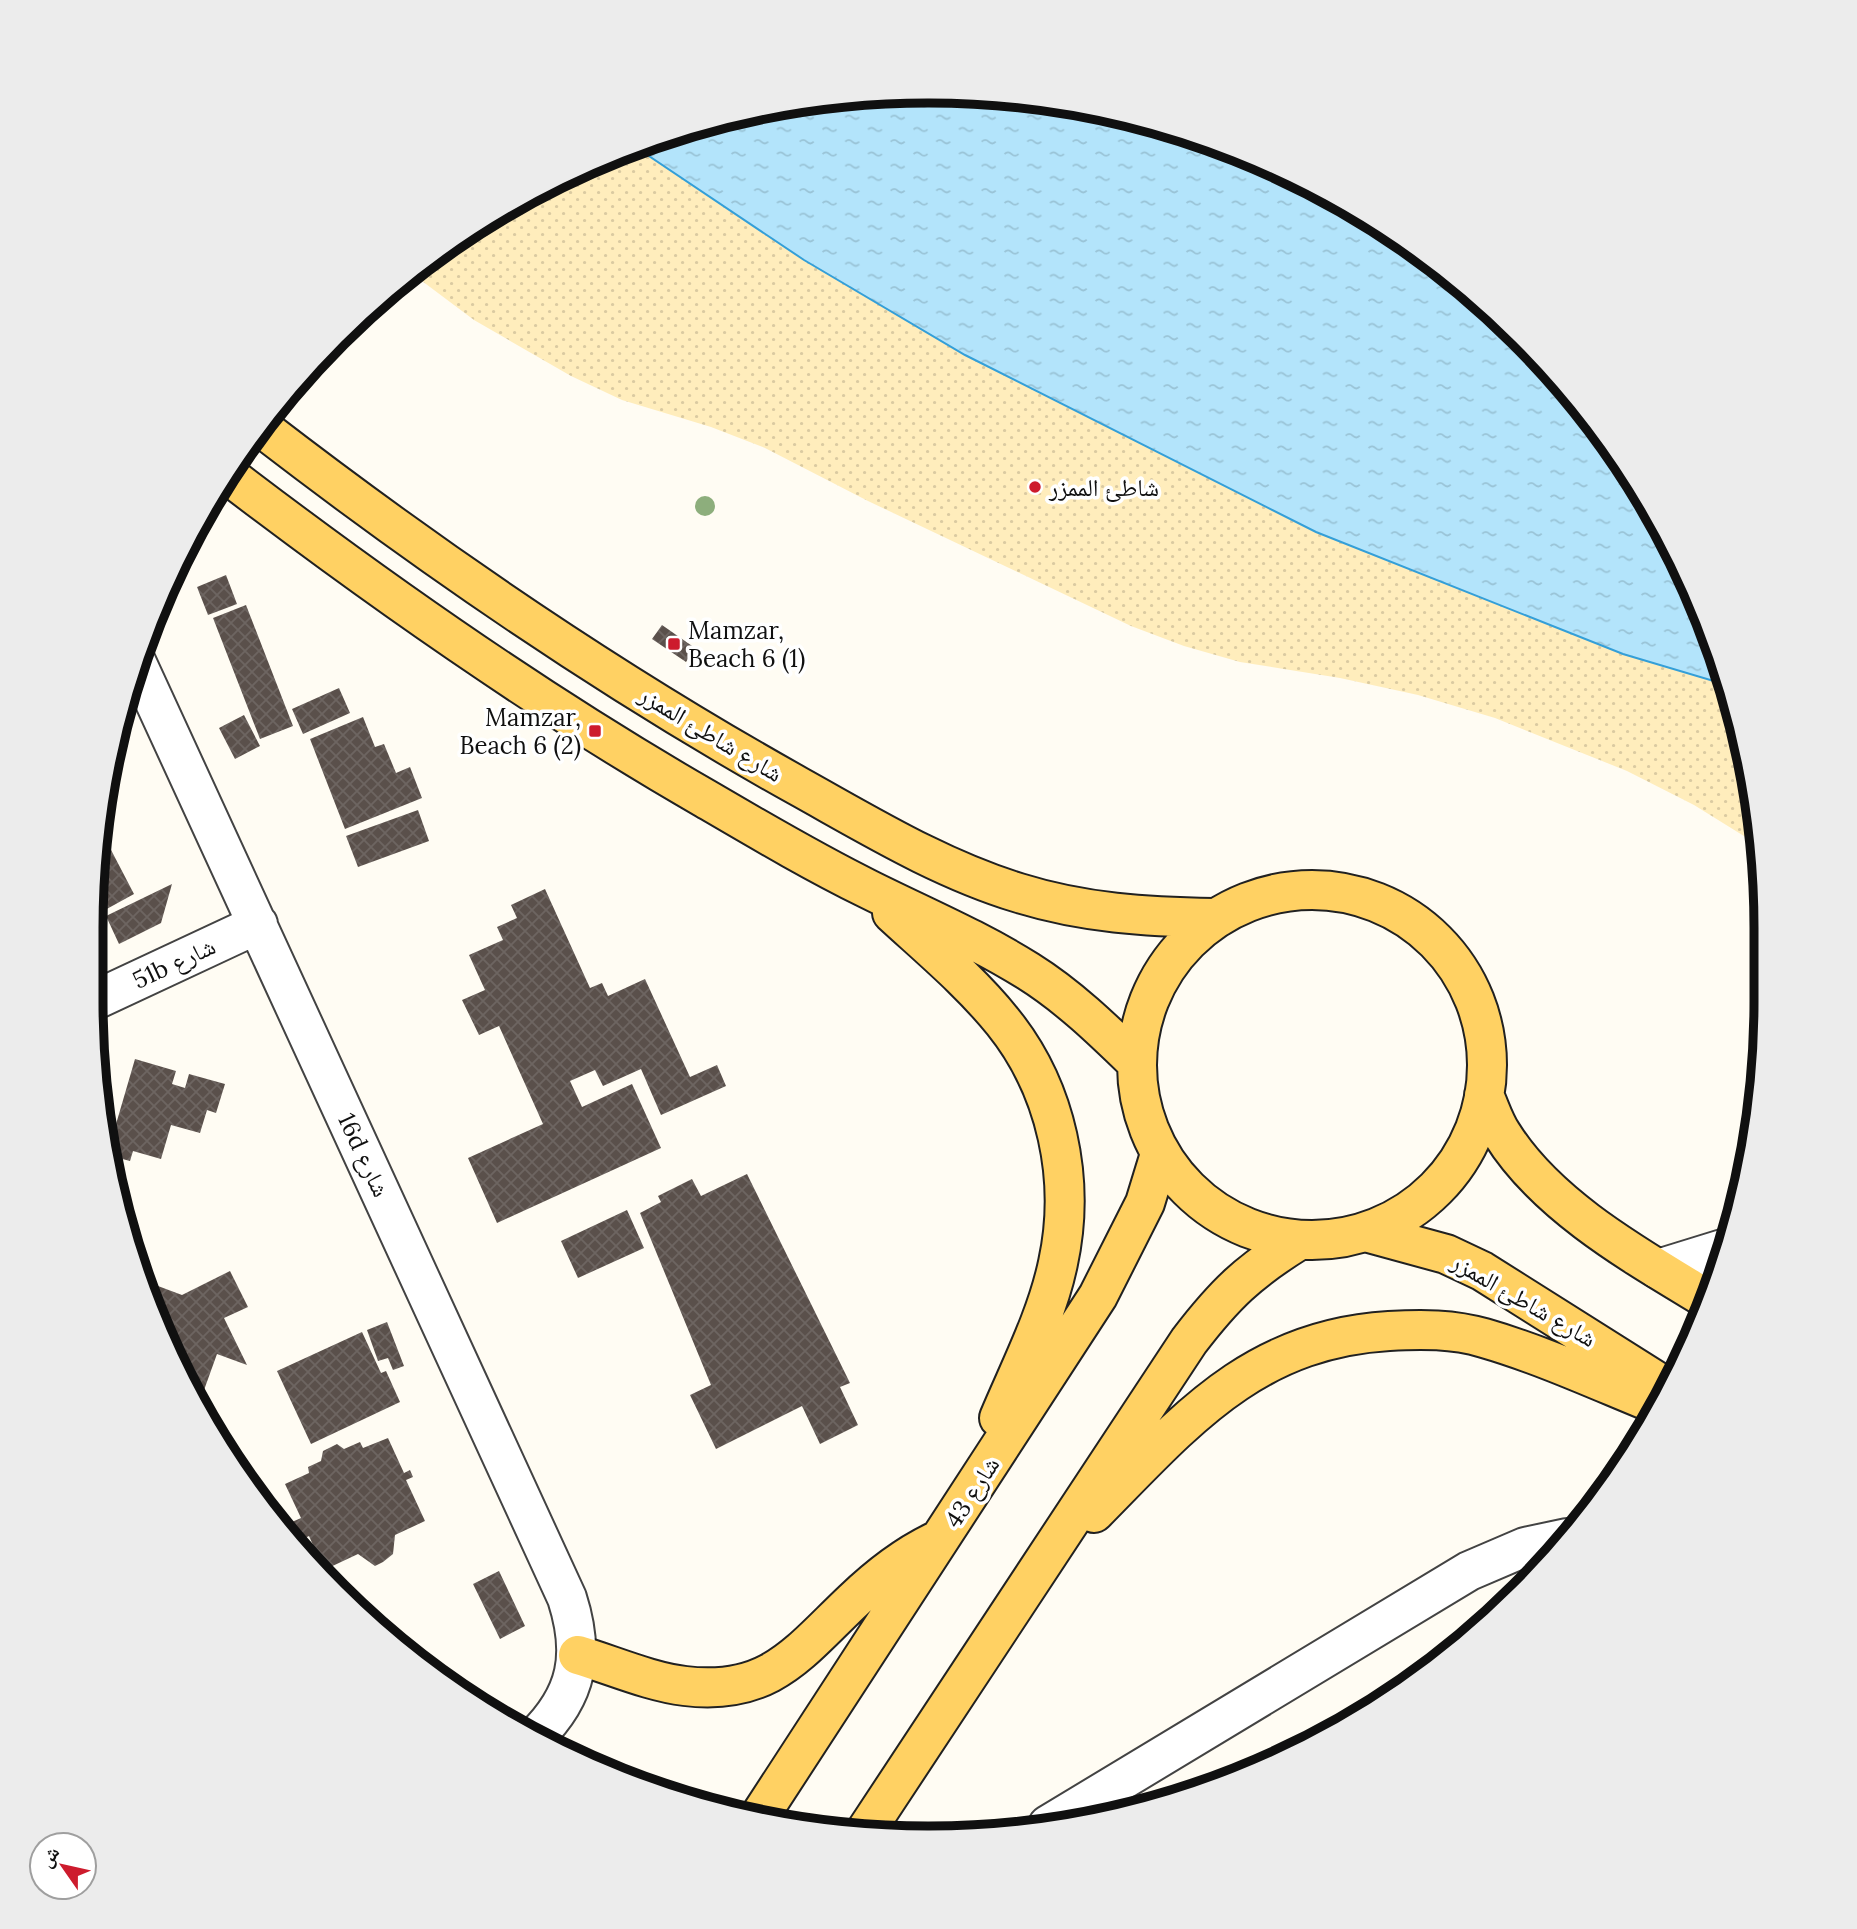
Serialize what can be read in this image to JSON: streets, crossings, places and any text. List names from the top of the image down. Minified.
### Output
{"streets":{"main road":["شارع شاطئ الممزر","شارع 43"],"street":["51b شارع","16d شارع"]},"crossings":[["51b شارع","16d شارع"]],"places":{"other":["شاطئ الممزر"],"transit":["Mamzar, Beach 6 (1)","Mamzar, Beach 6 (2)"]},"north":"top left"}
